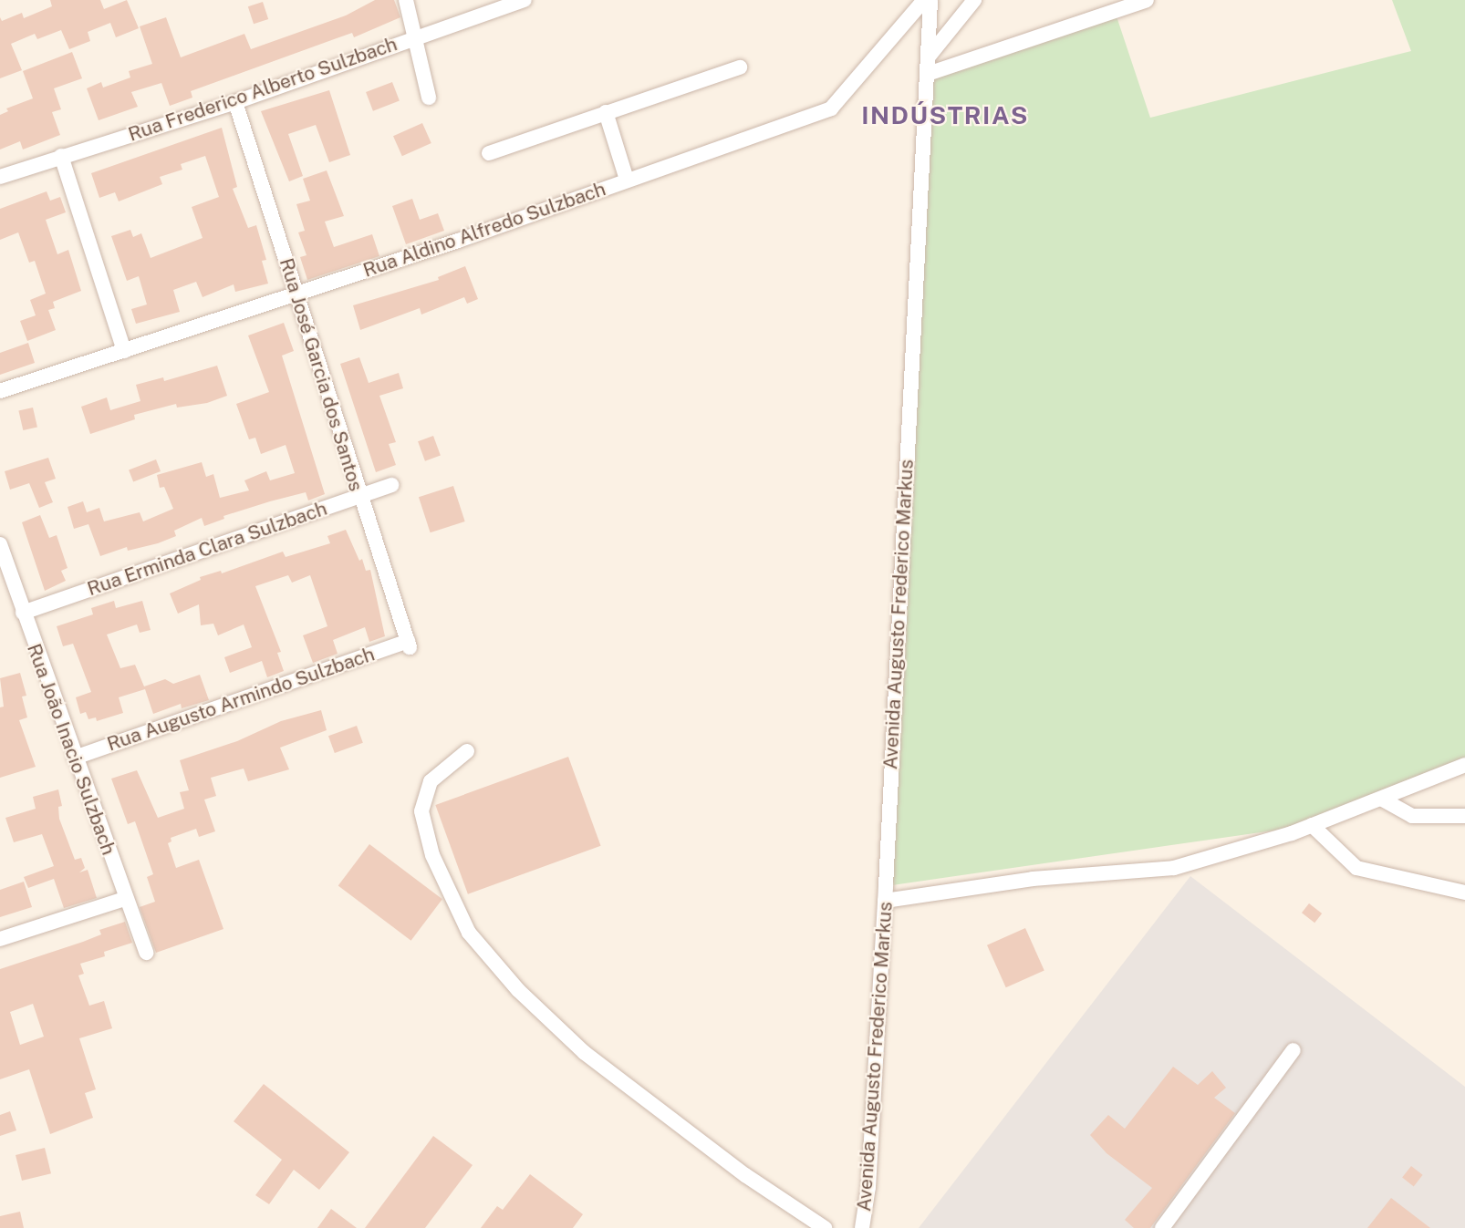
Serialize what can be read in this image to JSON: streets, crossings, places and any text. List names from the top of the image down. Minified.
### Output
{"streets":{"street":["Rua Frederico Alberto Sulzbach","Rua Aldino Alfredo Sulzbach","Rua José Garcia dos Santos","Rua Erminda Clara Sulzbach","Avenida Augusto Frederico Markus","Rua Augusto Armindo Sulzbach","Rua João Inacio Sulzbach"]},"crossings":[["Rua Frederico Alberto Sulzbach","Rua José Garcia dos Santos"],["Rua Aldino Alfredo Sulzbach","Rua José Garcia dos Santos"],["Rua José Garcia dos Santos","Rua Erminda Clara Sulzbach"],["Rua José Garcia dos Santos","Rua Augusto Armindo Sulzbach"],["Rua Erminda Clara Sulzbach","Rua João Inacio Sulzbach"],["Rua Augusto Armindo Sulzbach","Rua João Inacio Sulzbach"]],"districts":["INDÚSTRIAS"]}
